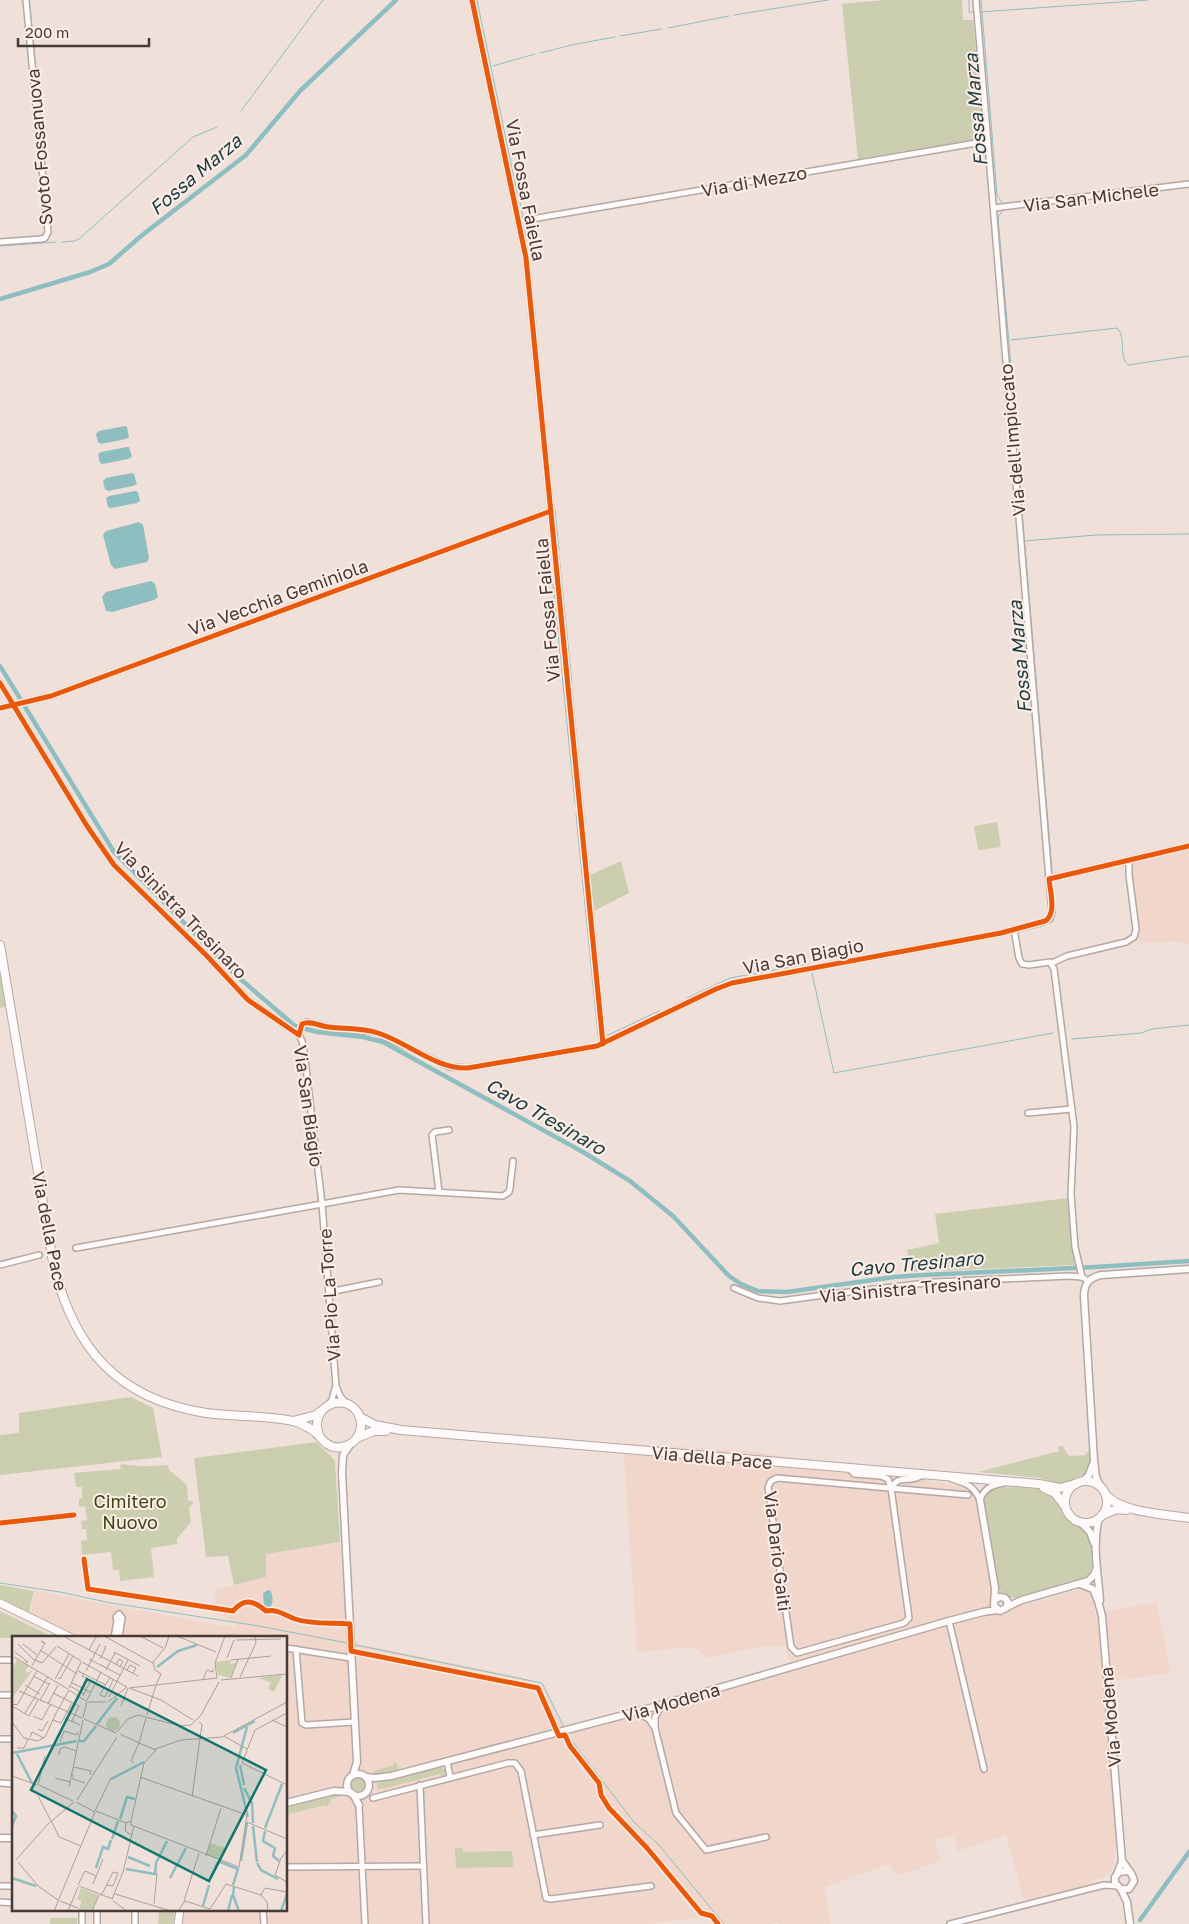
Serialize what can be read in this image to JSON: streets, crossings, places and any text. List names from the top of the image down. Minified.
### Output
{"streets":{"main road":["Via della Pace"],"street":["Svoto Fossanuova","Via di Mezzo","Via Fossa Faiella","Via San Michele","Via dell'Impiccato","Via Vecchia Geminiola","Via Sinistra Tresinaro","Via San Biagio","Via Pio La Torre","Via Dario Gaiti","Via Modena"]},"crossings":[["Via di Mezzo","Via Fossa Faiella"],["Via di Mezzo","Via dell'Impiccato"],["Via Fossa Faiella","Via Vecchia Geminiola"],["Via Fossa Faiella","Via San Biagio"],["Via San Michele","Via dell'Impiccato"],["Via dell'Impiccato","Via San Biagio"],["Via Vecchia Geminiola","Via Sinistra Tresinaro"],["Via Sinistra Tresinaro","Via San Biagio"],["Via San Biagio","Via Pio La Torre"],["Via della Pace","Via Pio La Torre"],["Via della Pace","Via Dario Gaiti"],["Via della Pace","Via Modena"]],"water":["Fossa Marza","Cavo Tresinaro"],"parks":["Cimitero Nuovo"],"scale_bar":"200 m"}
